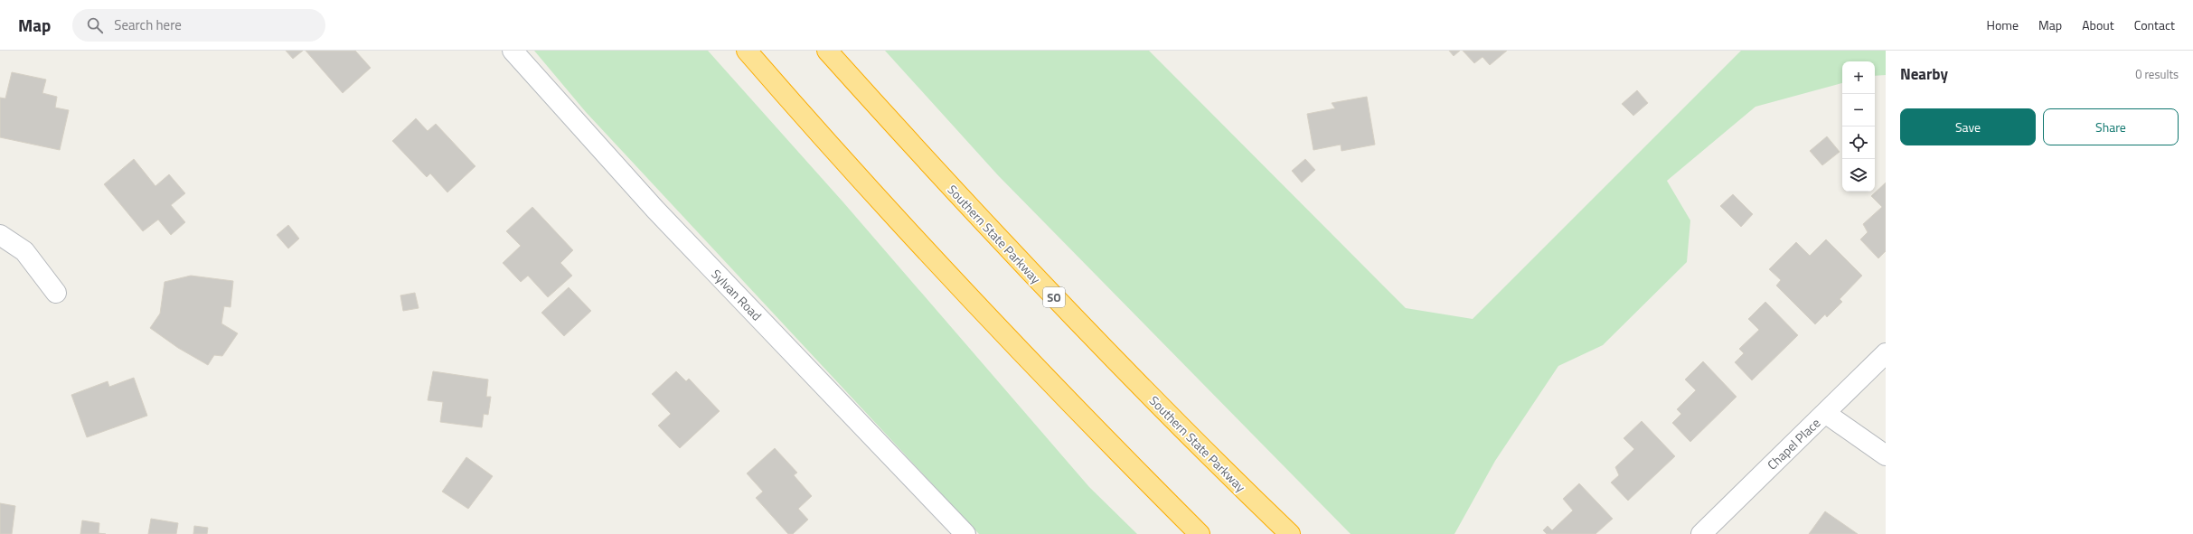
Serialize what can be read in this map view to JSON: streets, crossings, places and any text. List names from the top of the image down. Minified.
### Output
{"streets":{"highway":["Southern State Parkway","SO"],"street":["Sylvan Road","Chapel Place"]},"page":{"header":"Map","search":"Search here","nav":["Home","Map","About","Contact"],"heading":["Nearby","0 results"],"map_buttons":["+","−"],"buttons":["Save","Share"]}}
